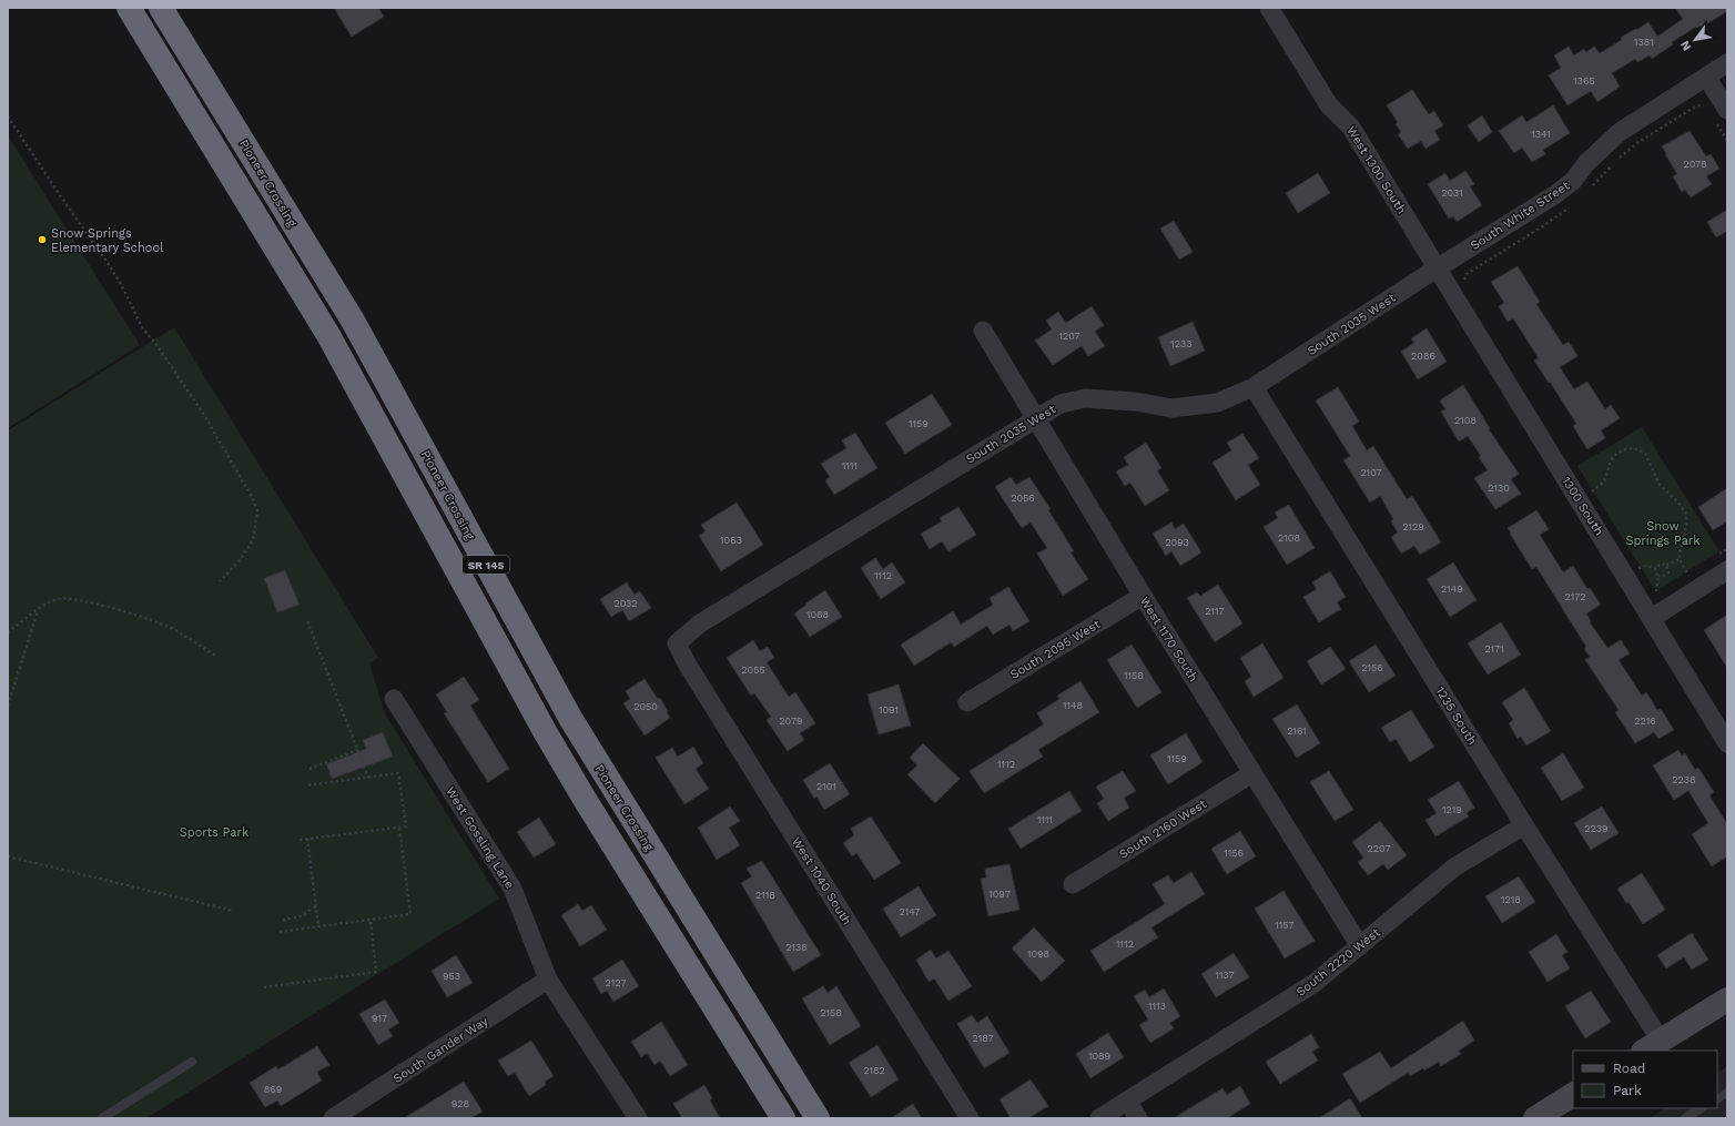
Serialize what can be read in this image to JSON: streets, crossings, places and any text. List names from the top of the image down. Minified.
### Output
{"streets":{"highway":["Pioneer Crossing","SR 145"],"street":["West 1300 South","South White Street","South 2035 West","1300 South","West 1170 South","South 2095 West","1235 South","South 2160 West","West Gossling Lane","West 1040 South","South 2220 West","South Gander Way"]},"crossings":[["West 1300 South","South White Street"],["West 1300 South","South 2035 West"],["West 1300 South","1300 South"],["South White Street","South 2035 West"],["South White Street","1300 South"],["South 2035 West","1300 South"],["South 2035 West","West 1170 South"],["South 2035 West","1235 South"],["South 2035 West","West 1040 South"],["West 1170 South","South 2095 West"],["West 1170 South","South 2160 West"],["West 1170 South","South 2220 West"],["1235 South","South 2220 West"],["West Gossling Lane","South Gander Way"]],"parks":["Snow Springs Park","Sports Park"],"places":["Snow Springs Elementary School"],"house_numbers":["1381","1365","1341","2078","2031","1207","1233","2086","2108","1159","1111","2107","2130","2056","2129","2108","1063","2093","1112","2149","2172","2032","2117","1088","2171","2156","2055","1158","1148","2050","1091","2079","2216","2161","1159","1112","2238","2101","1219","1111","2239","2207","1156","1097","2118","1218","2147","1157","1112","2138","1098","1137","953","2127","1113","2158","917","2187","1089","2182","869","928"],"legend":["Road","Park"],"north":"bottom left"}
